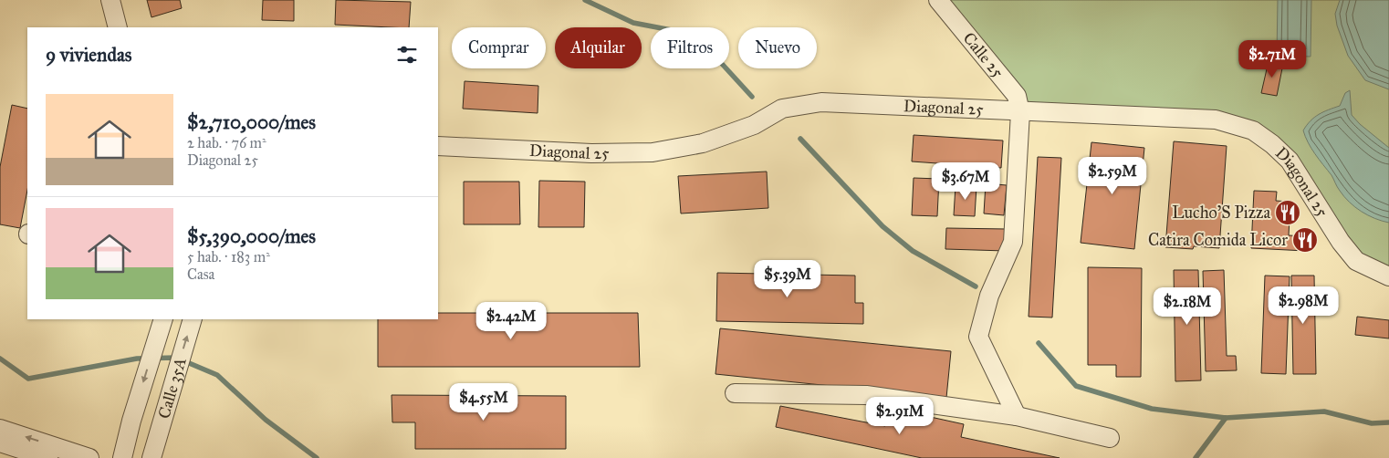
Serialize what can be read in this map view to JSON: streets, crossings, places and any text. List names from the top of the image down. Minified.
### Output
{"streets":{"street":["Calle 25","Diagonal 25","Calle 35A"]},"crossings":[["Calle 25","Diagonal 25"]],"places":{"restaurant":["Lucho'S Pizza","Catira Comida Licor"]},"page":{"chip":["Comprar","Alquilar","Filtros","Nuevo"],"heading":"9 viviendas","price":["$2.71M","$2.59M","$3.67M","$5.39M","$2.98M","$2.18M","$2.42M","$4.55M","$2.91M"],"list":[{"name":"$2,710,000/mes","note":"2 hab. · 76 m² · Diagonal 25"},{"name":"$5,390,000/mes","note":"5 hab. · 183 m² · Casa"}]}}
